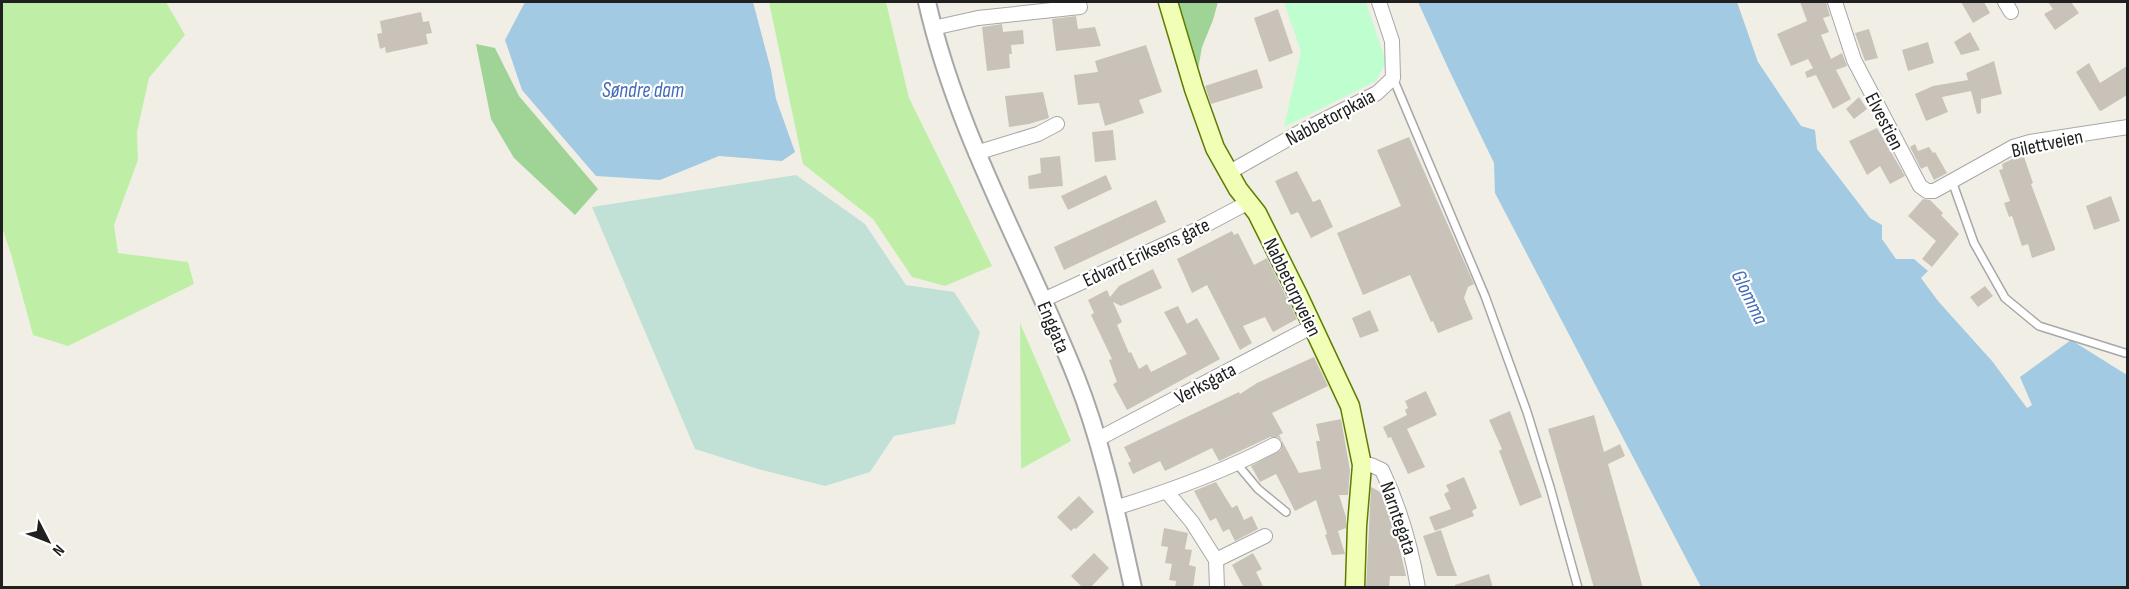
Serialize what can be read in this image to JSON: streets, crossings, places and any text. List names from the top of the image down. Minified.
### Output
{"streets":{"main road":["Nabbetorpveien"],"street":["Nabbetorpkaia","Elvestien","Bilettveien","Edvard Eriksens gate","Enggata","Verksgata","Narntegata"]},"crossings":[["Nabbetorpkaia","Nabbetorpveien"],["Elvestien","Bilettveien"],["Edvard Eriksens gate","Nabbetorpveien"],["Edvard Eriksens gate","Enggata"],["Nabbetorpveien","Verksgata"],["Nabbetorpveien","Narntegata"],["Enggata","Verksgata"]],"water":["Søndre dam","Glomma"],"north":"bottom right"}
